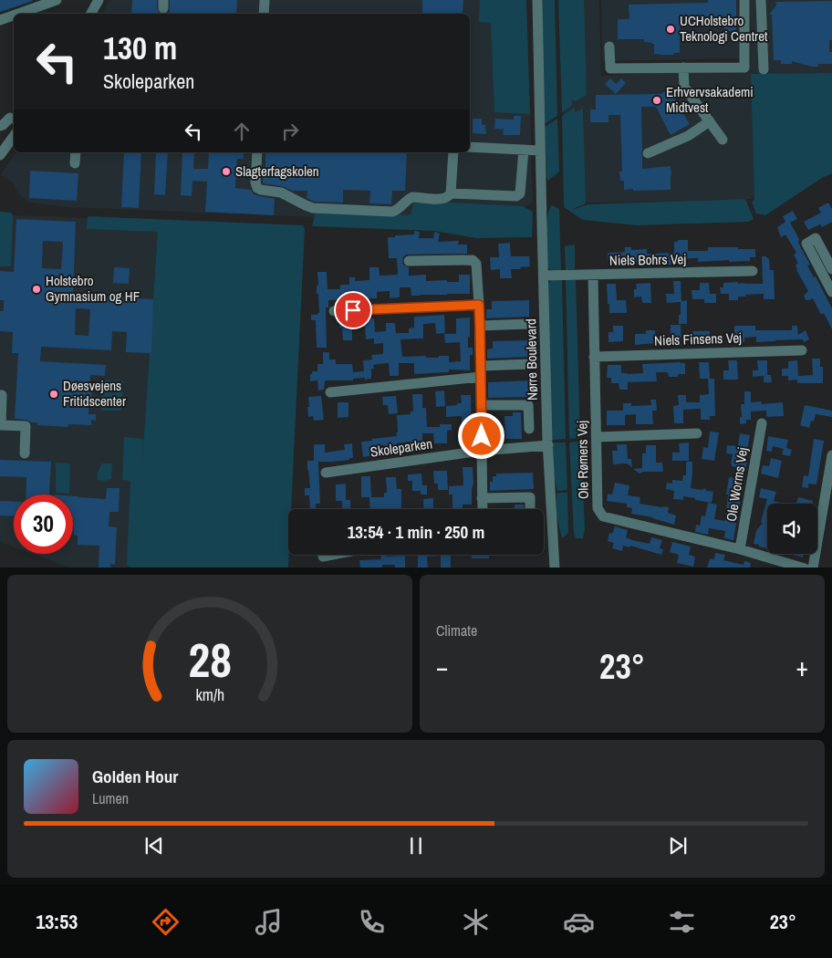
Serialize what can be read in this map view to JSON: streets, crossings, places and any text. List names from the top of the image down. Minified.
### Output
{"streets":{"street":["Niels Bohrs Vej","Niels Finsens Vej","Nørre Boulevard","Skoleparken","Ole Rømers Vej","Ole Worms Vej"]},"crossings":[["Niels Bohrs Vej","Nørre Boulevard"],["Niels Bohrs Vej","Ole Rømers Vej"],["Niels Finsens Vej","Ole Rømers Vej"],["Nørre Boulevard","Skoleparken"],["Ole Rømers Vej","Ole Worms Vej"]],"places":["UCHolstebro Teknologi Centret","Erhvervsakademi Midtvest","Slagterfagskolen","Holstebro Gymnasium og HF","Døesvejens Fritidscenter"],"page":{"turn":["130 m","Skoleparken"],"limit":"30","trip":"13:54 · 1 min · 250 m","tile":"Climate","heat":["−","23°","+"],"song":["Golden Hour","Lumen"],"tabs":["13:53","23°"],"gauge":["28","km/h"]}}
